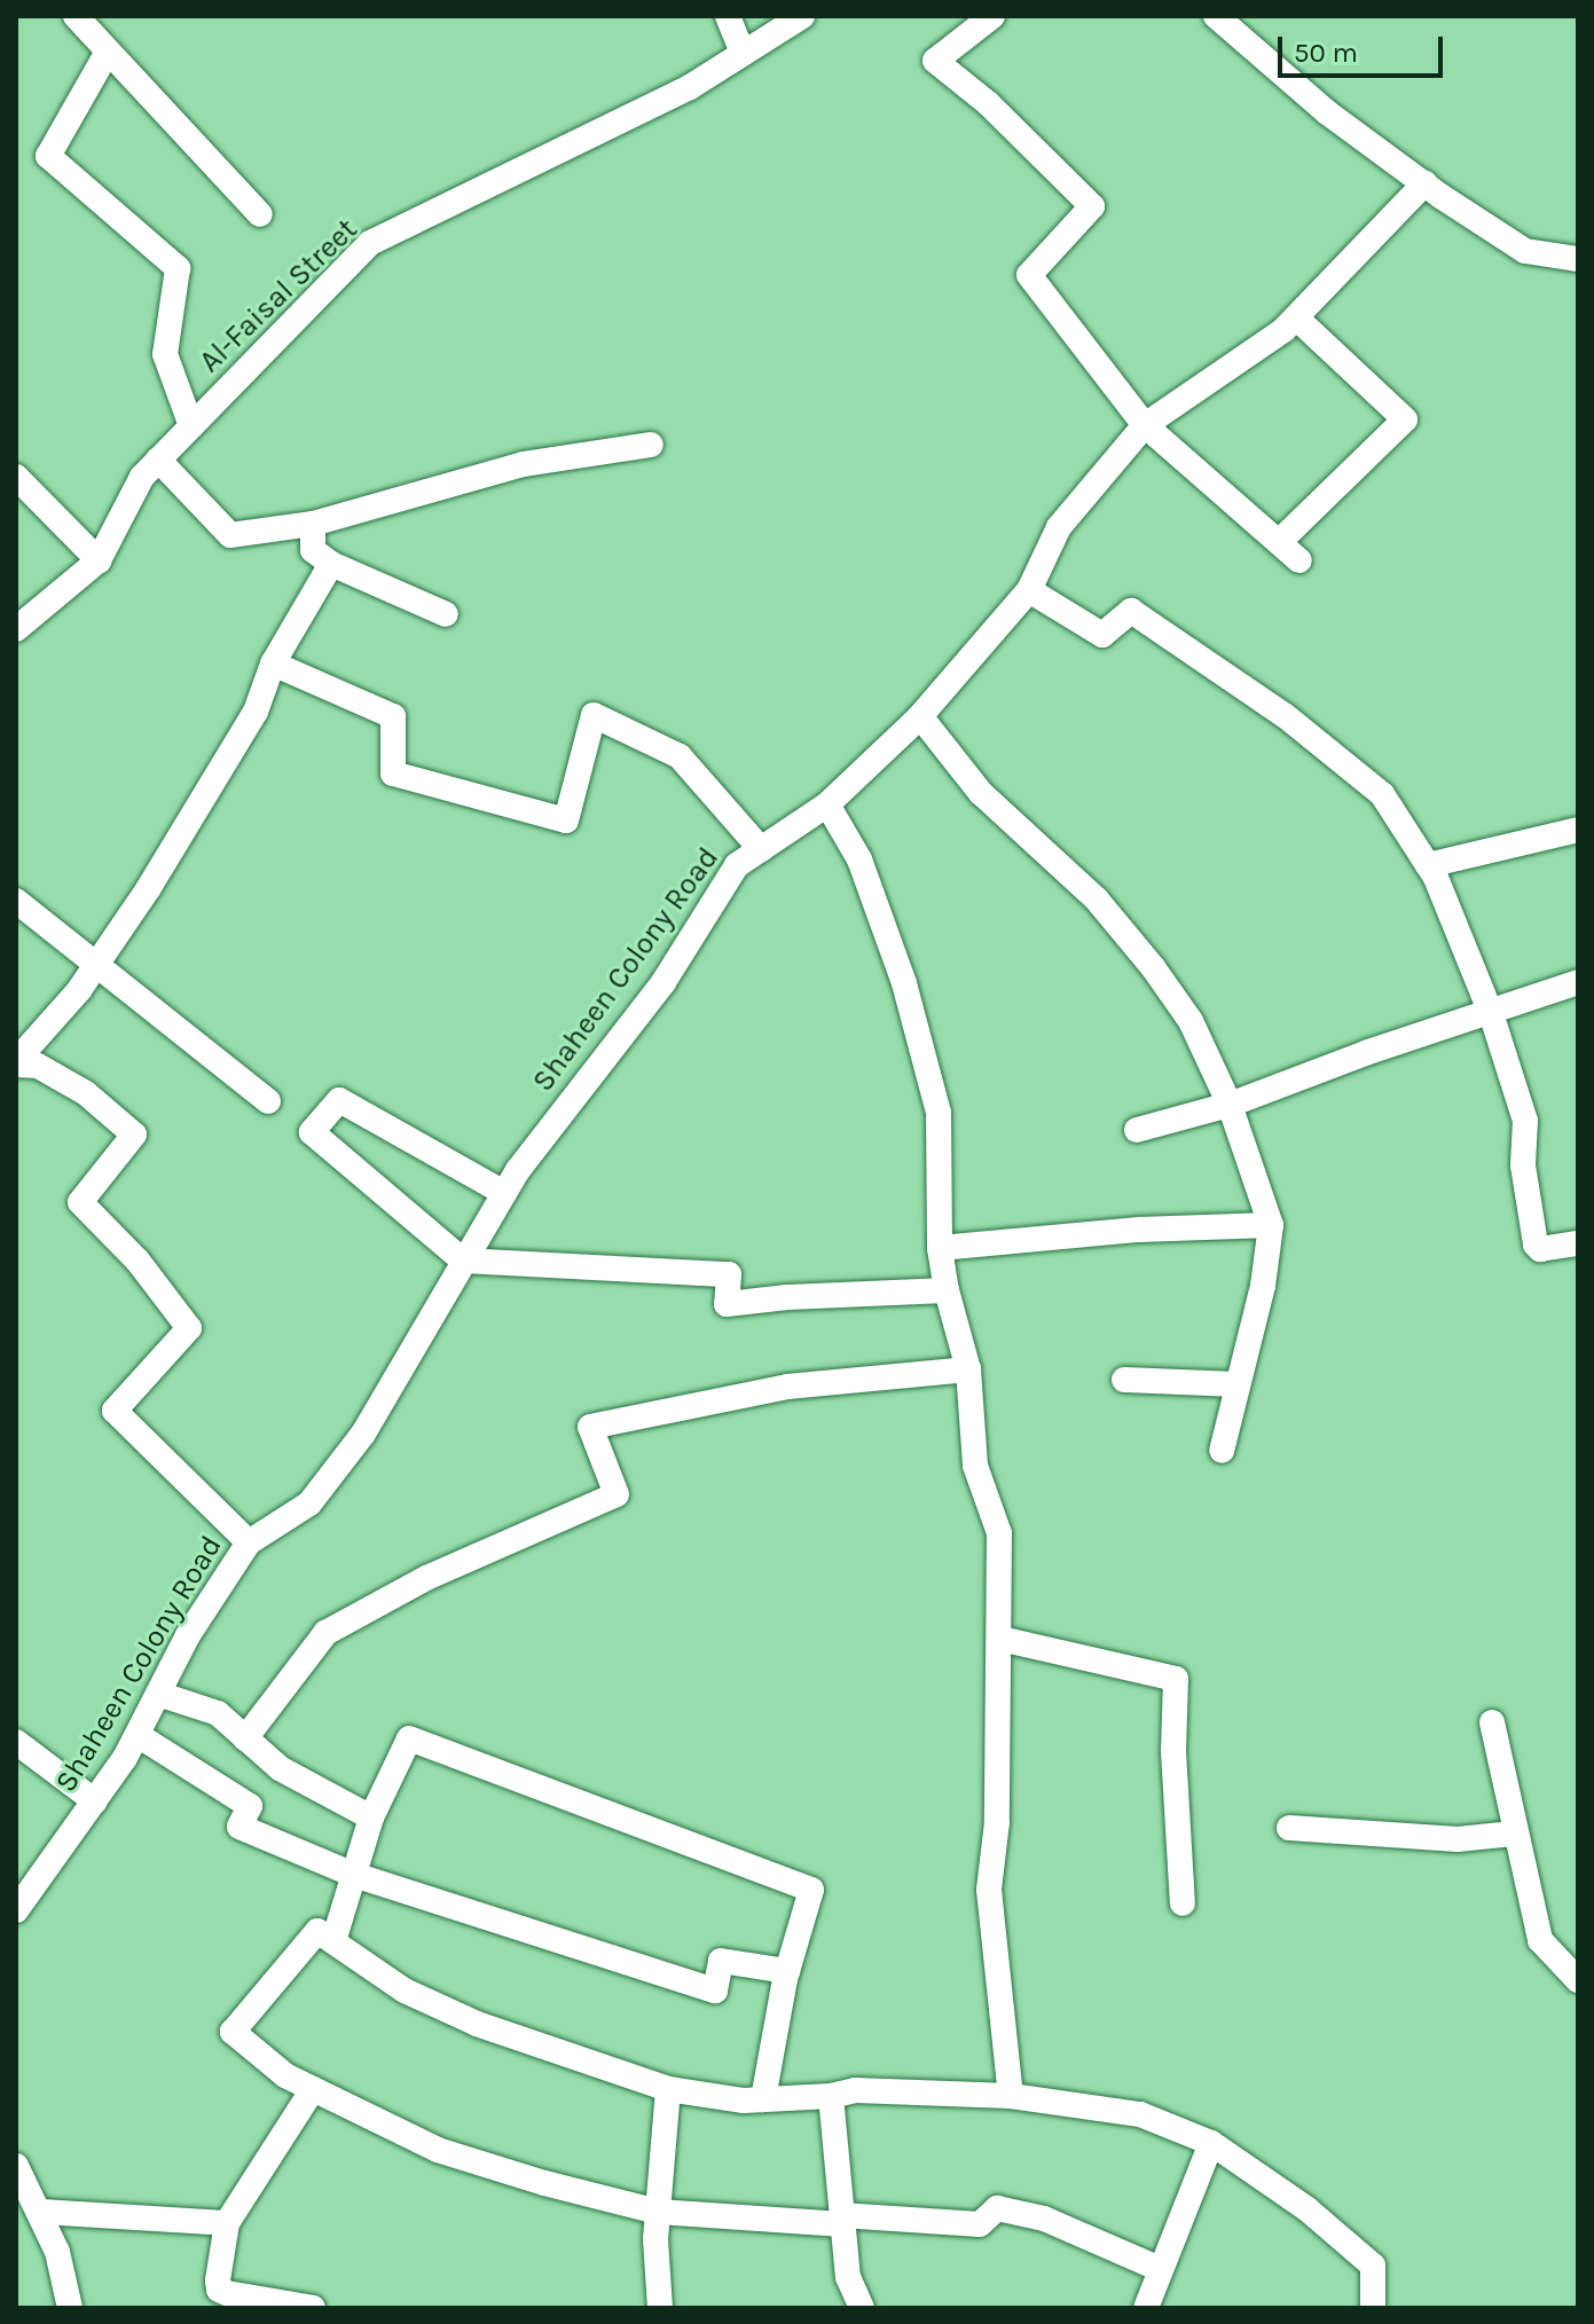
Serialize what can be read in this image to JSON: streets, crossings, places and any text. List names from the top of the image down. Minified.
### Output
{"streets":{"street":["Al-Faisal Street","Shaheen Colony Road"]},"scale_bar":"50 m"}
